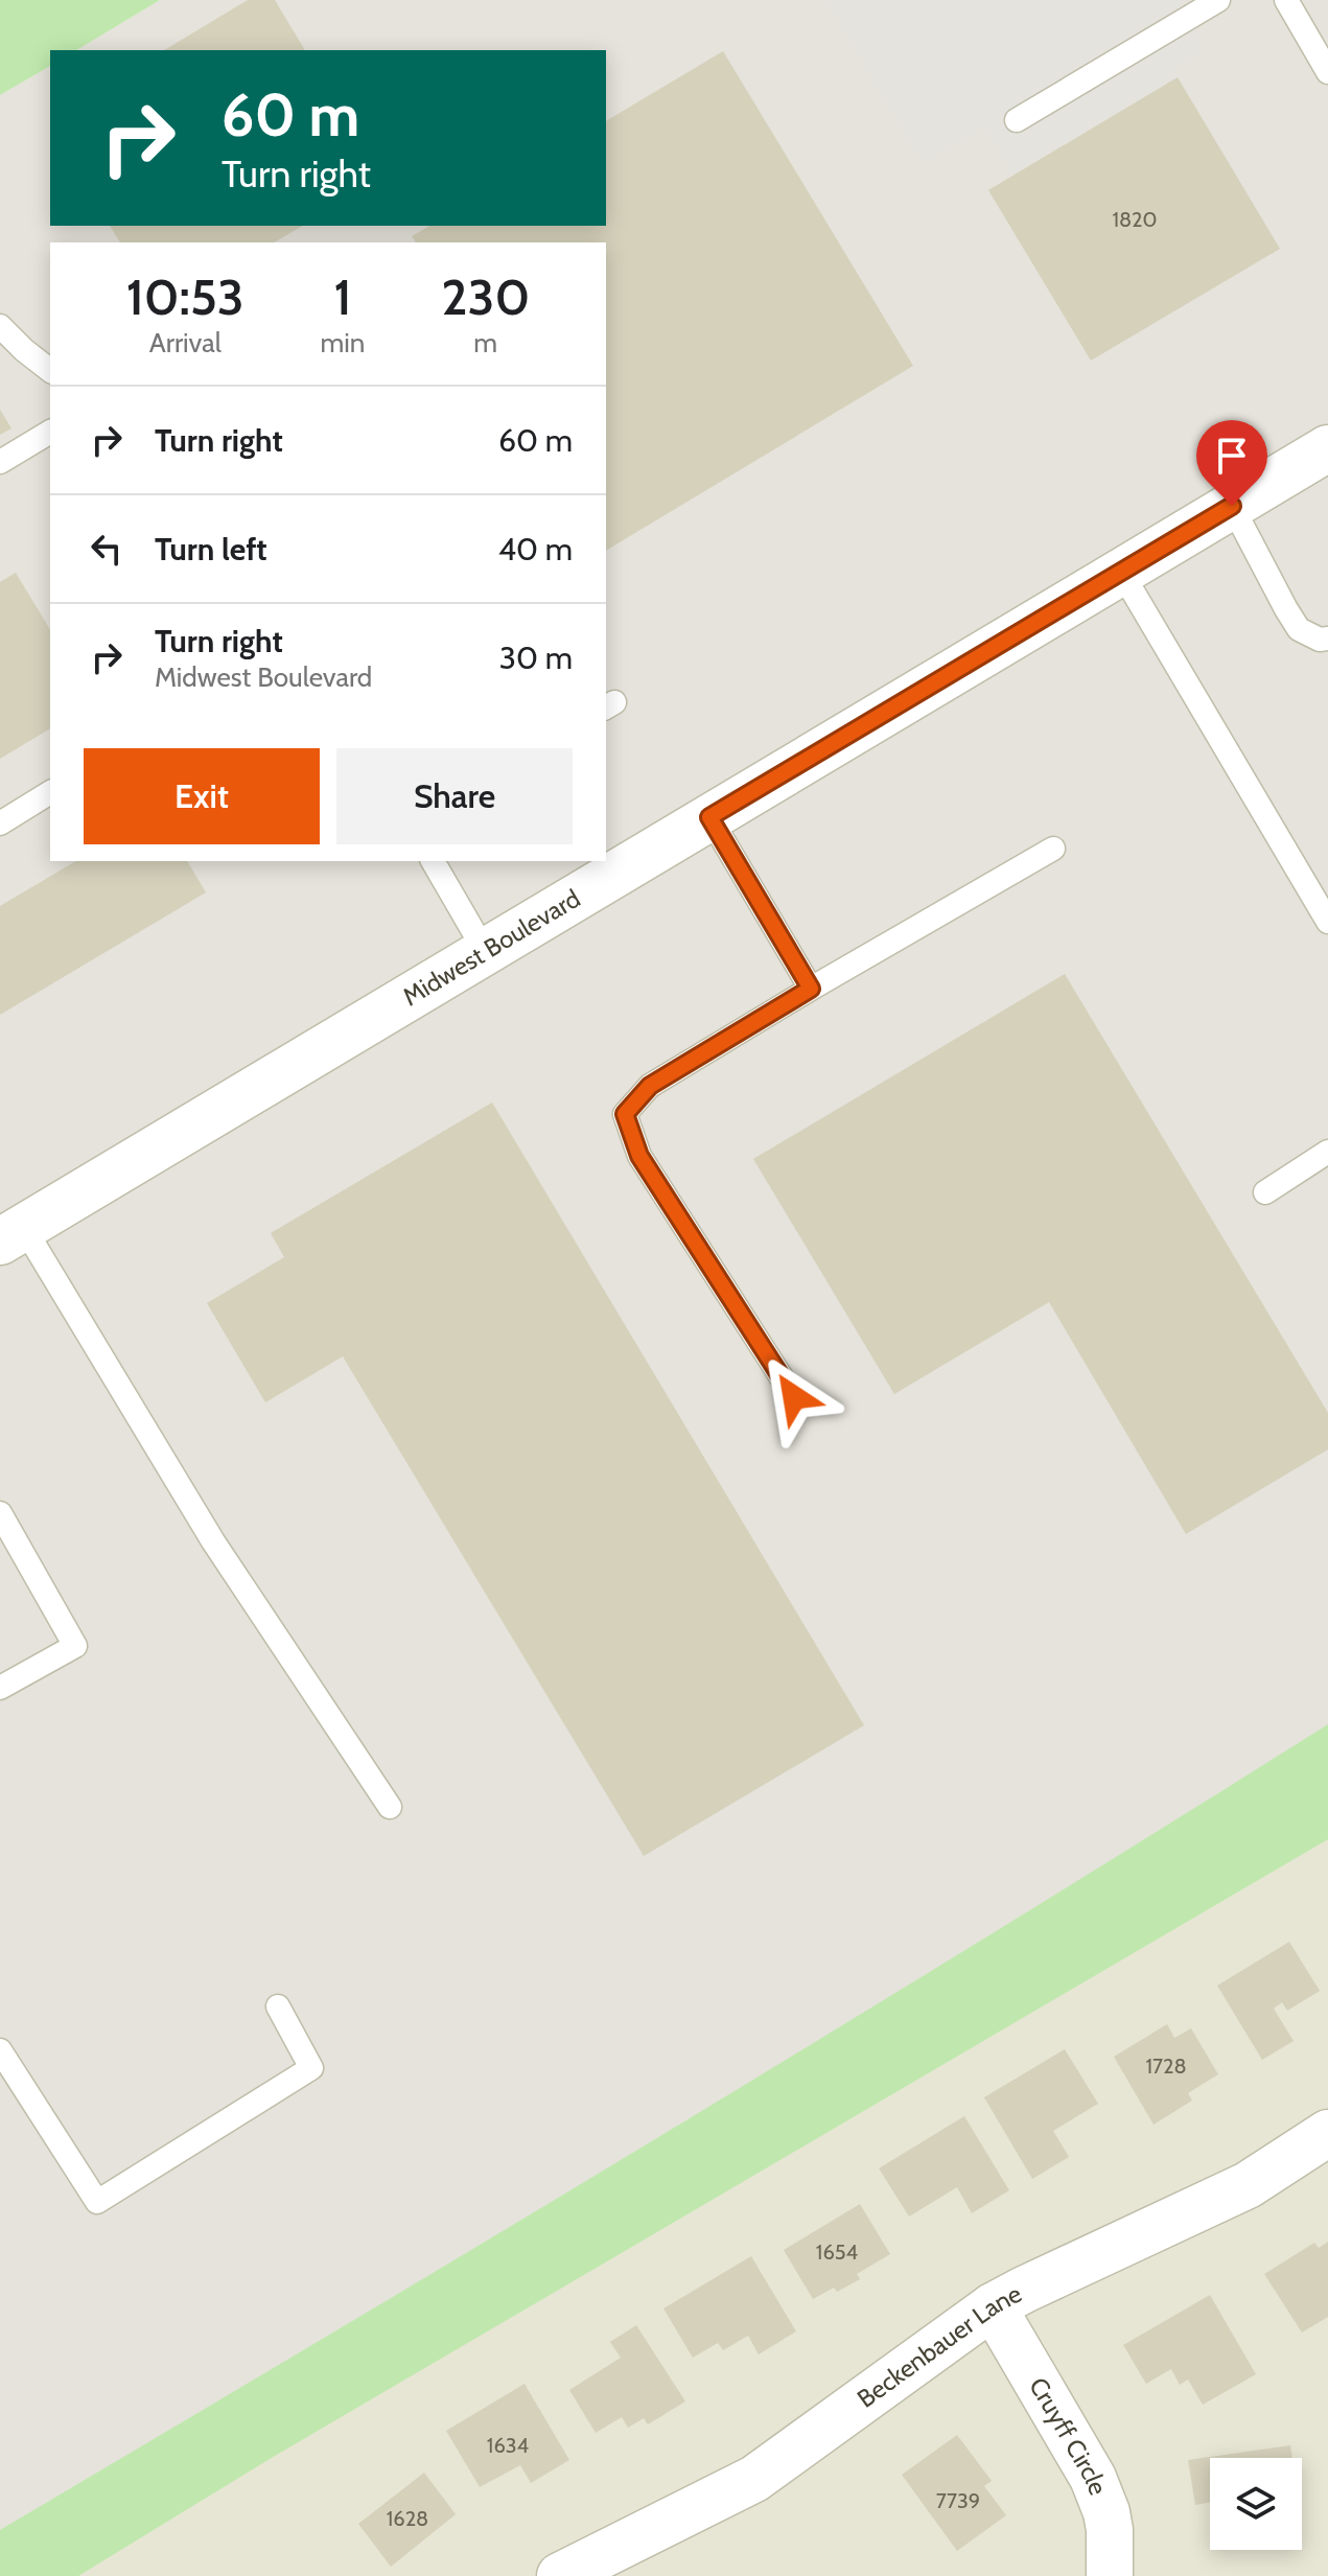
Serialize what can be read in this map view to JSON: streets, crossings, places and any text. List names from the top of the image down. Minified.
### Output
{"streets":{"street":["Midwest Boulevard","Beckenbauer Lane","Cruyff Circle"]},"crossings":[["Beckenbauer Lane","Cruyff Circle"]],"house_numbers":["1820","1728","1654","1634","7739","1628"],"page":{"turn":["60 m","Turn right"],"eta":["10:53","Arrival","1","min","230","m"],"list":[{"name":"Turn right","value":"60 m"},{"name":"Turn left","value":"40 m"},{"name":"Turn right","note":"Midwest Boulevard","value":"30 m"}],"buttons":["Exit","Share"]}}
